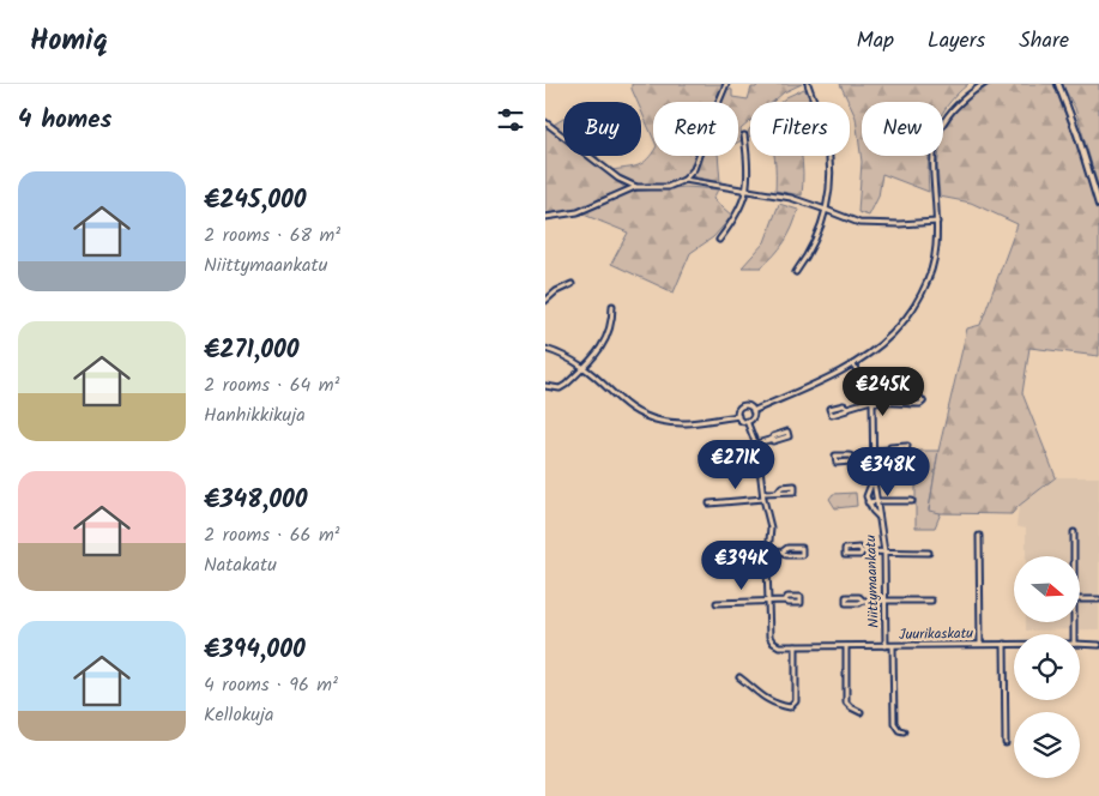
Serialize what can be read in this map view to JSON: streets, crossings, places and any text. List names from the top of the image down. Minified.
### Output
{"streets":{"street":["Niittymaankatu","Juurikaskatu"]},"crossings":[["Niittymaankatu","Juurikaskatu"]],"north":"right","page":{"header":"Homiq","nav":["Map","Layers","Share"],"heading":"4 homes","chip":["Buy","Rent","Filters","New"],"list":[{"name":"€245,000","note":"2 rooms · 68 m² · Niittymaankatu"},{"name":"€271,000","note":"2 rooms · 64 m² · Hanhikkikuja"},{"name":"€348,000","note":"2 rooms · 66 m² · Natakatu"},{"name":"€394,000","note":"4 rooms · 96 m² · Kellokuja"}],"price":["€245K","€271K","€348K","€394K"]}}
